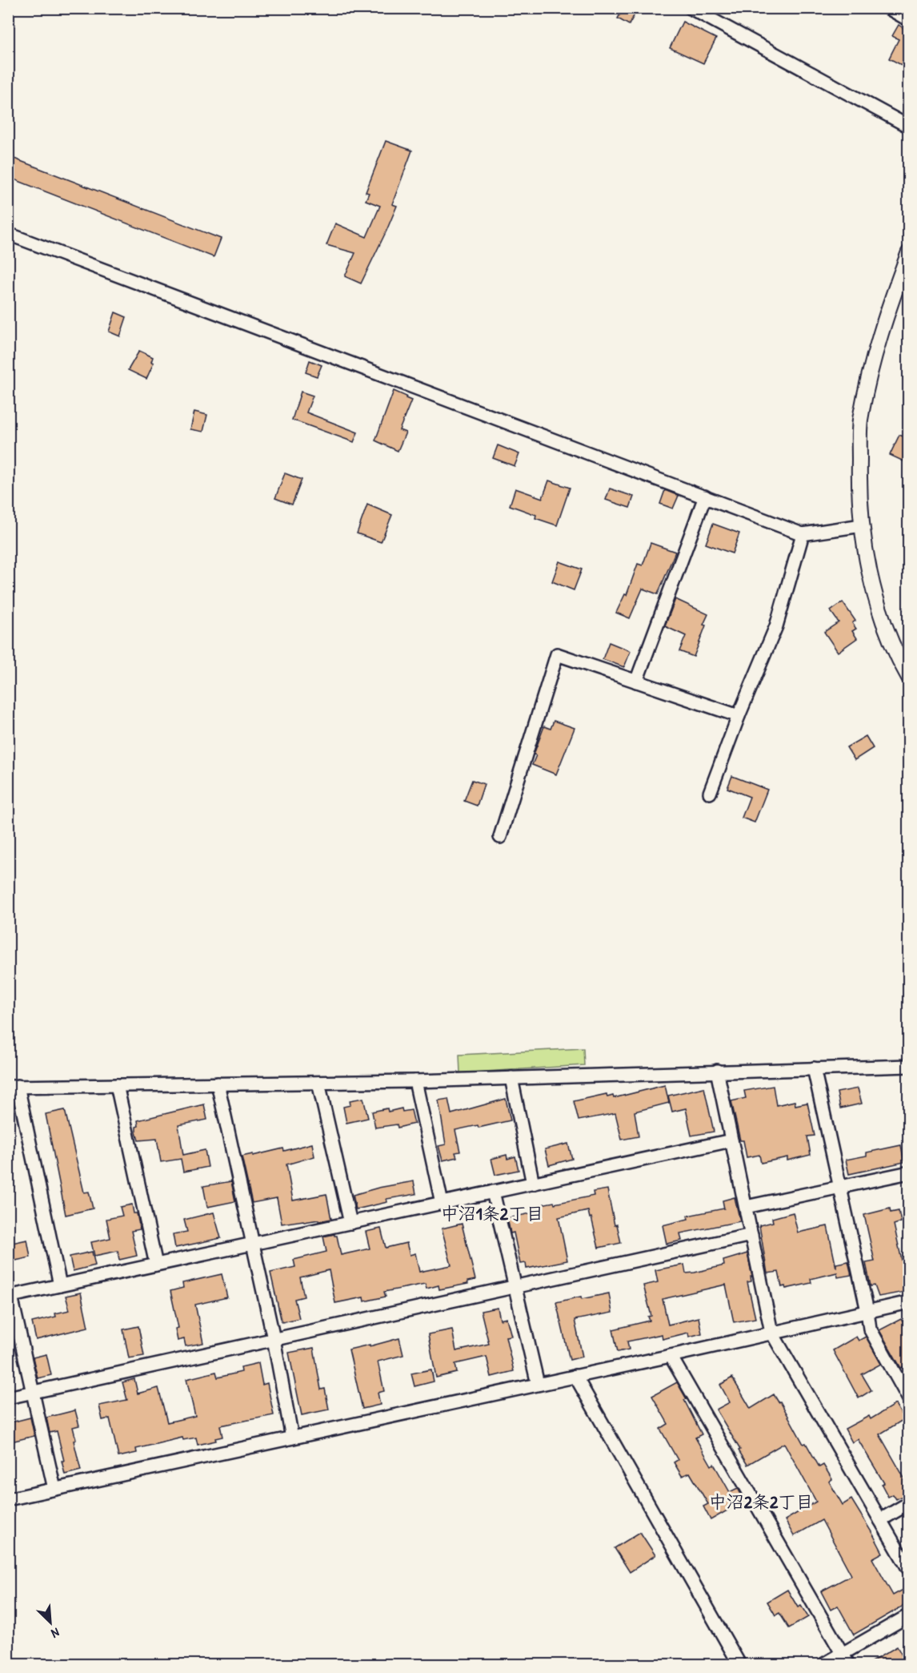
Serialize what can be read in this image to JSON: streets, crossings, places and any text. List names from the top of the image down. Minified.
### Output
{"districts":["中沼1条2丁目","中沼2条2丁目"],"north":"bottom right"}
